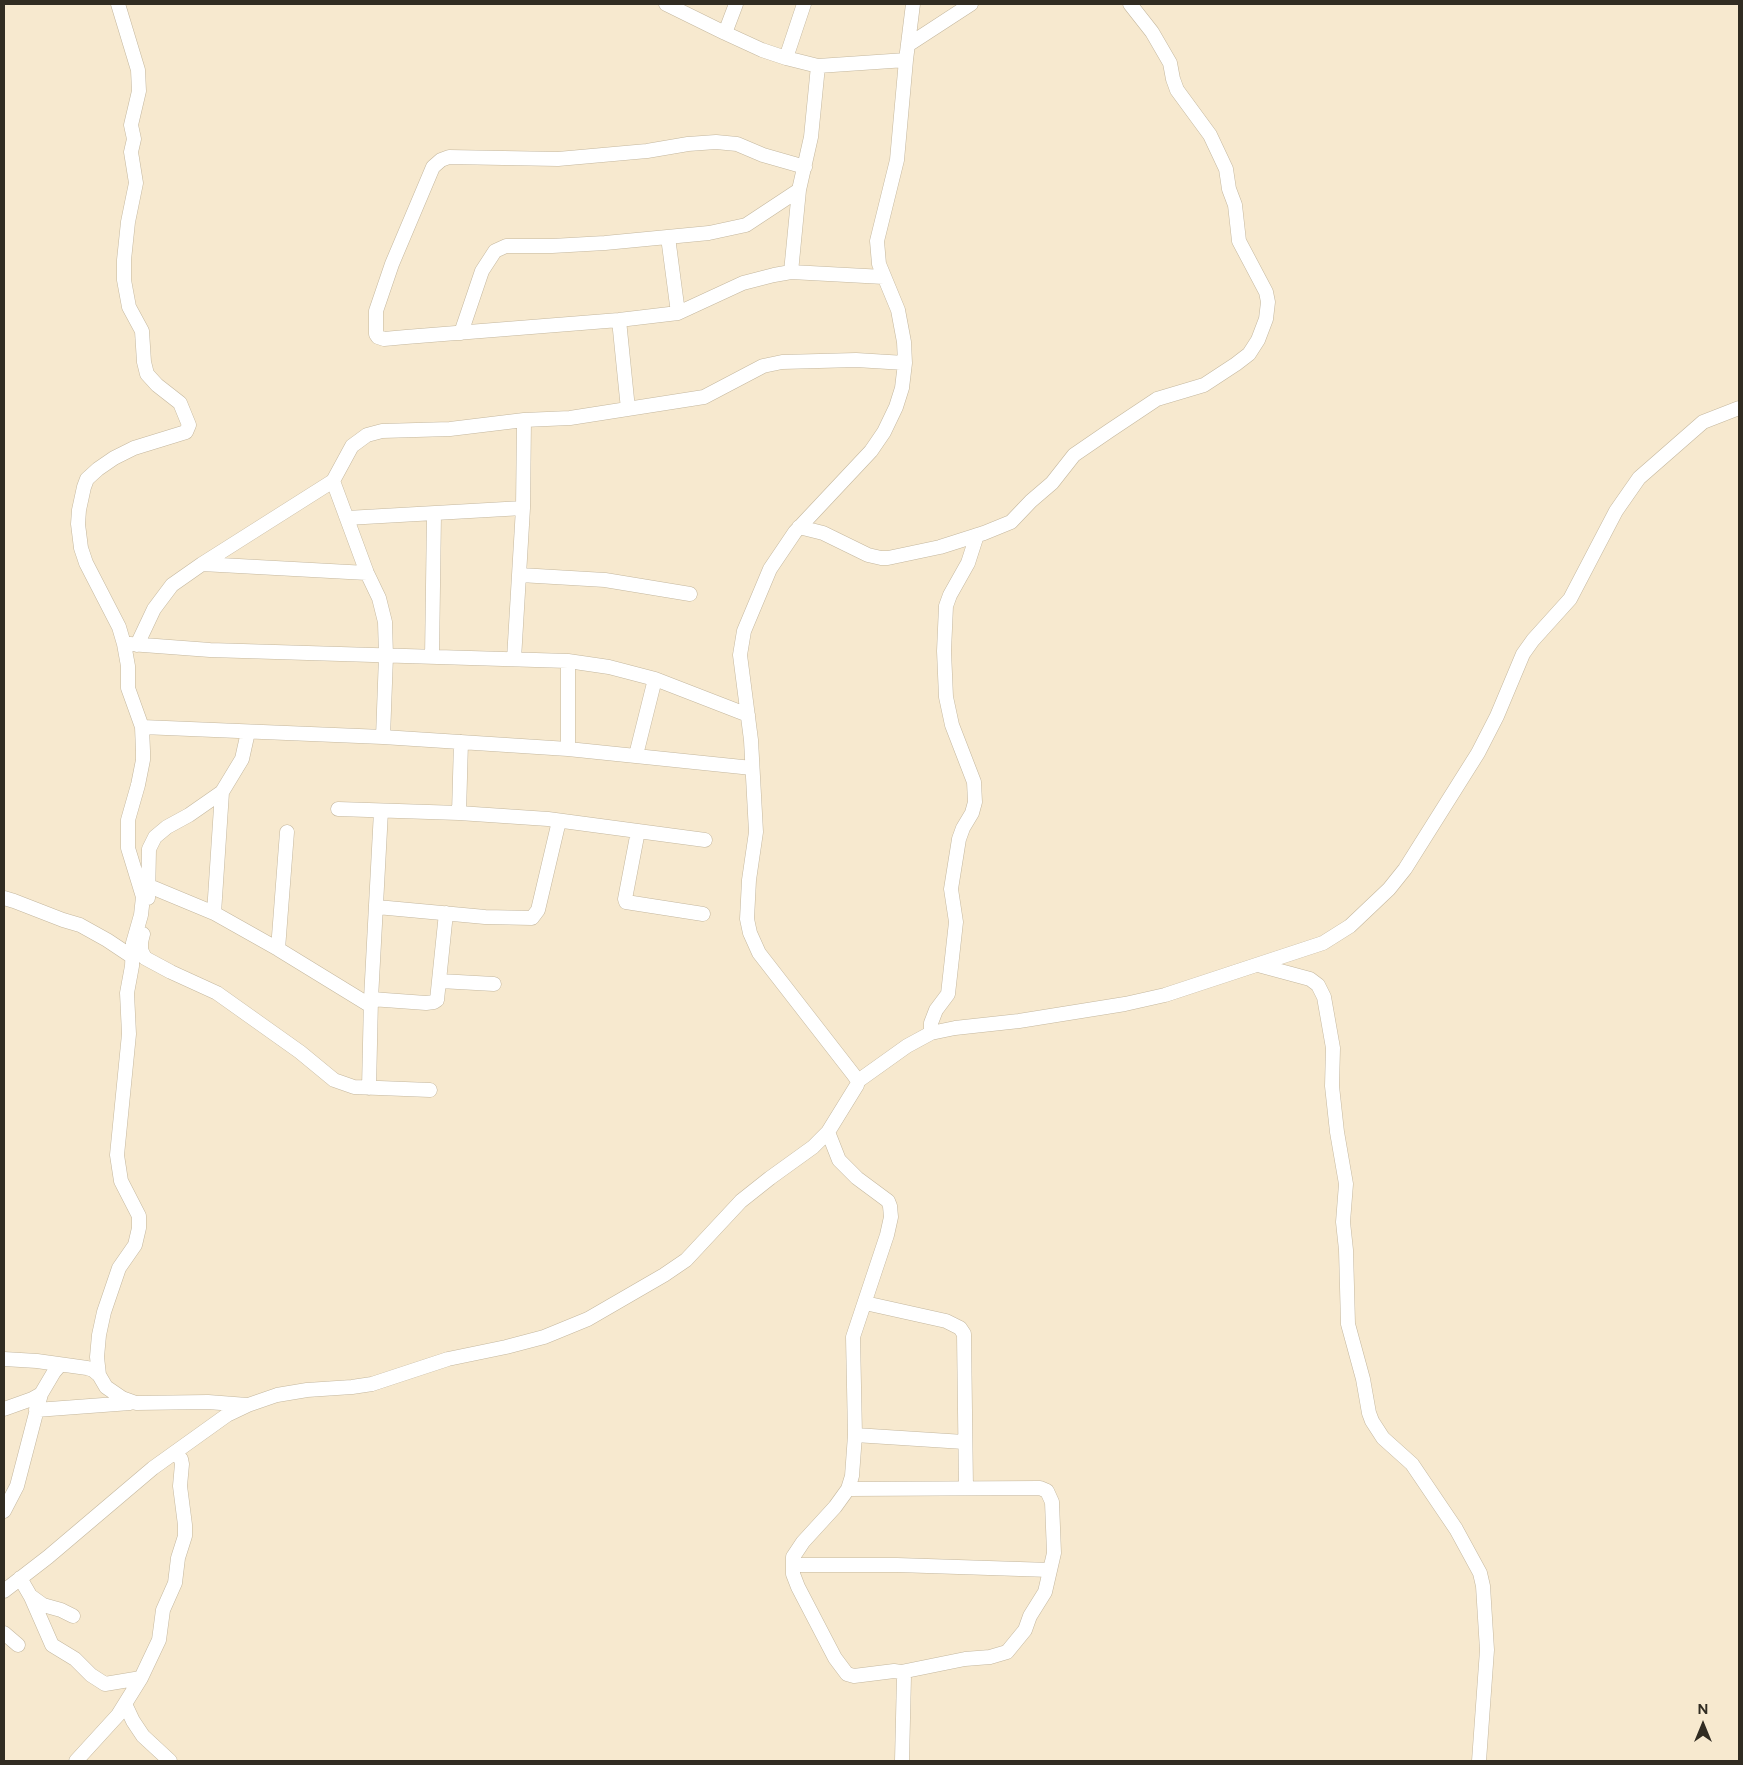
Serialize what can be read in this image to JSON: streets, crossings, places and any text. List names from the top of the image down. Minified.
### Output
{"north":"top"}
